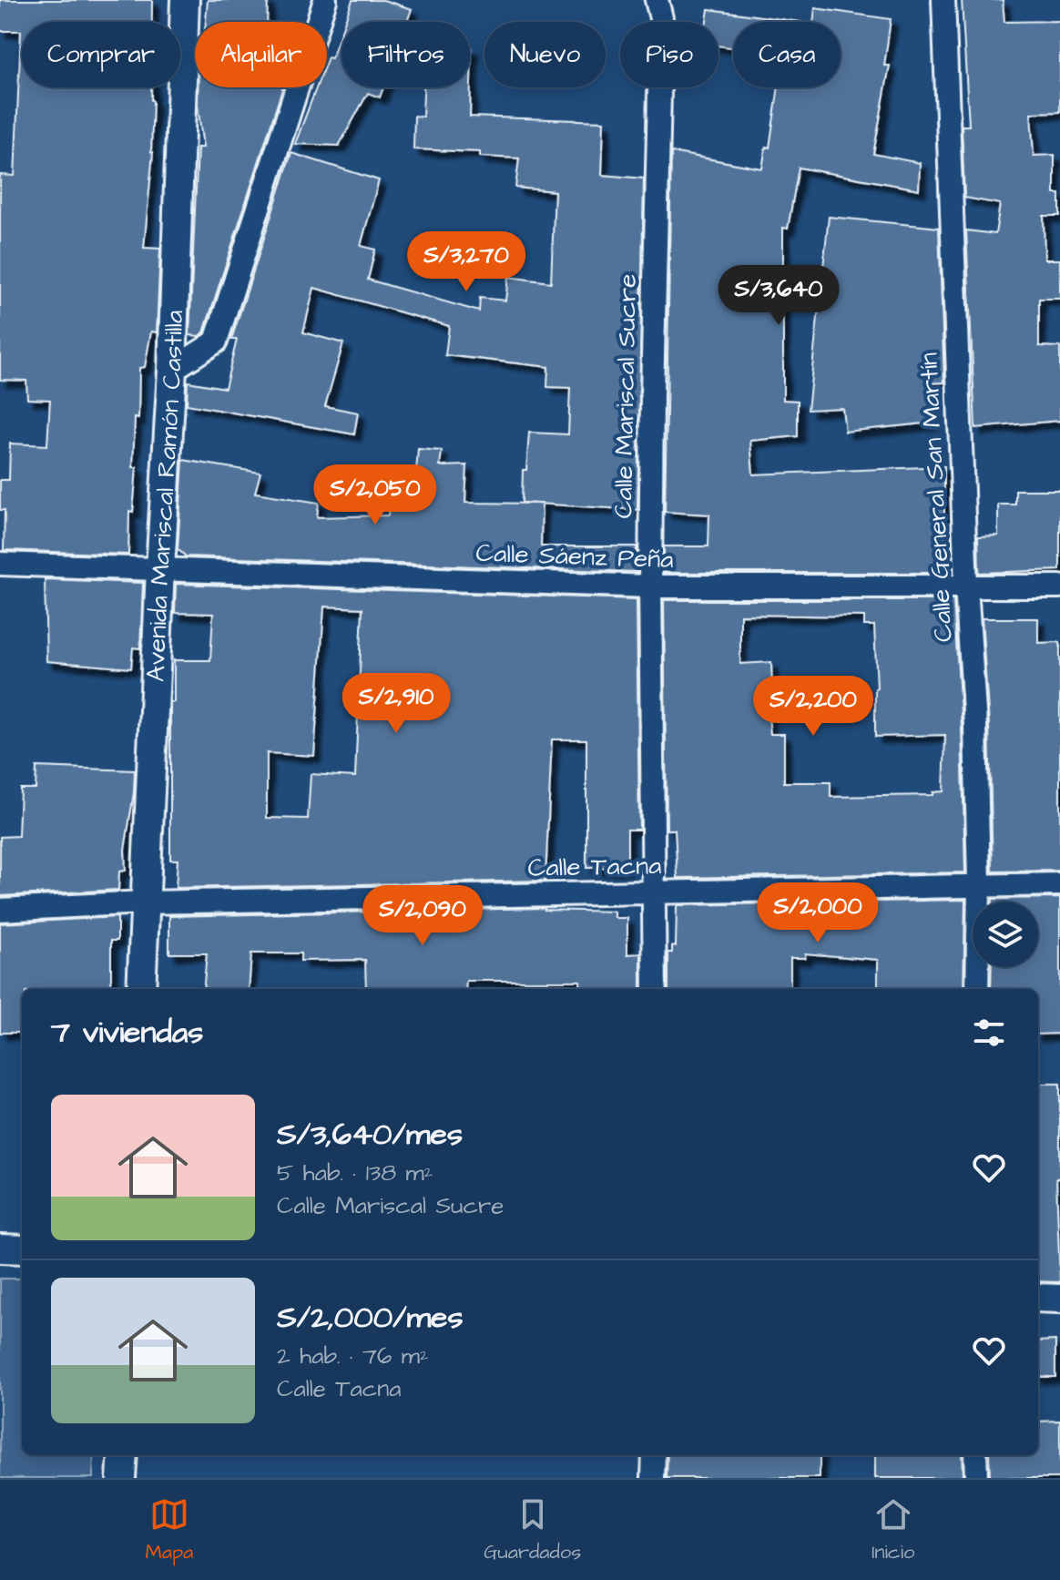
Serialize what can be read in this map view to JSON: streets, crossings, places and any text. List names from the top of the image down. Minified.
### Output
{"streets":{"street":["Calle Mariscal Sucre","Avenida Mariscal Ramón Castilla","Calle General San Martín","Calle Sáenz Peña","Calle Tacna"]},"crossings":[["Calle Mariscal Sucre","Calle Sáenz Peña"],["Calle Mariscal Sucre","Calle Tacna"],["Avenida Mariscal Ramón Castilla","Calle Sáenz Peña"],["Avenida Mariscal Ramón Castilla","Calle Tacna"],["Calle General San Martín","Calle Sáenz Peña"],["Calle General San Martín","Calle Tacna"]],"page":{"chip":["Comprar","Alquilar","Filtros","Nuevo","Piso","Casa"],"price":["S/3,270","S/3,640","S/2,050","S/2,910","S/2,200","S/2,000","S/2,090"],"heading":"7 viviendas","list":[{"name":"S/3,640/mes","note":"5 hab. · 138 m² · Calle Mariscal Sucre"},{"name":"S/2,000/mes","note":"2 hab. · 76 m² · Calle Tacna"}],"tabs":["Mapa","Guardados","Inicio"]}}
